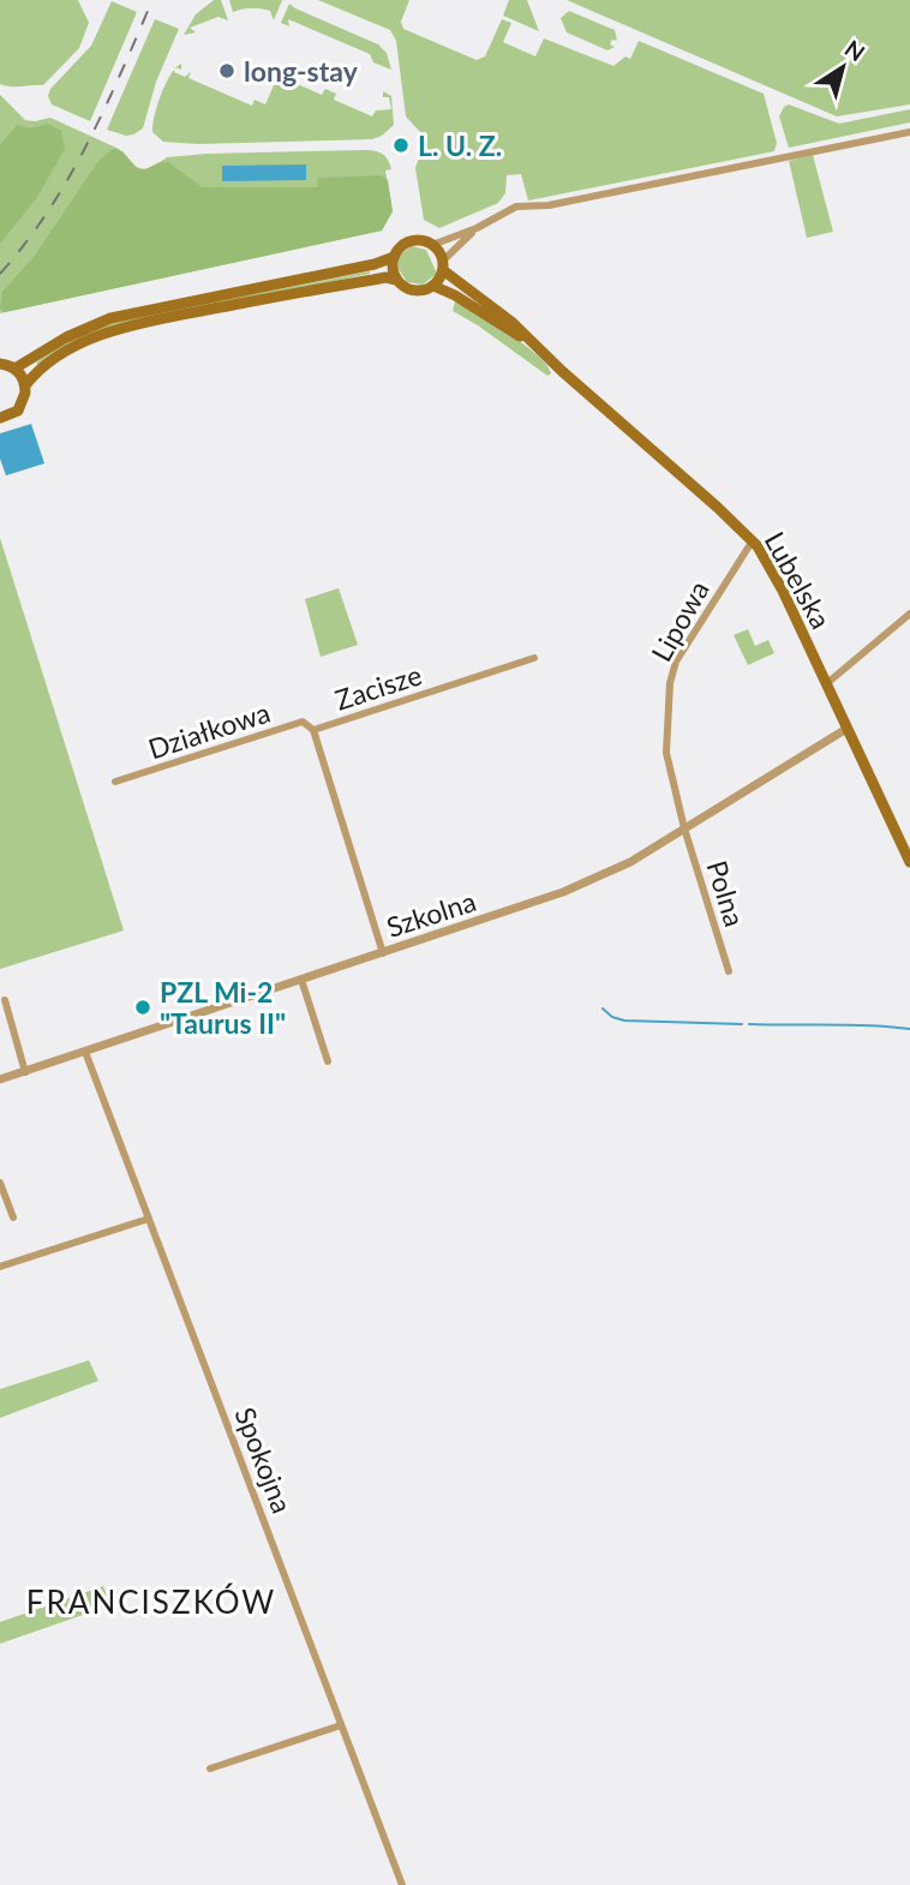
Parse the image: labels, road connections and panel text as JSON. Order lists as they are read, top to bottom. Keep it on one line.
{"streets":{"main road":["Lubelska"],"street":["Lipowa","Zacisze","Działkowa","Polna","Szkolna","Spokojna"]},"crossings":[["Lubelska","Lipowa"],["Lubelska","Szkolna"],["Lipowa","Polna"],["Lipowa","Szkolna"],["Zacisze","Działkowa"],["Zacisze","Szkolna"],["Polna","Szkolna"],["Szkolna","Spokojna"]],"districts":["FRANCISZKÓW"],"places":["long-stay","L. U. Z.","PZL Mi-2 \"Taurus II\""],"north":"top right"}
